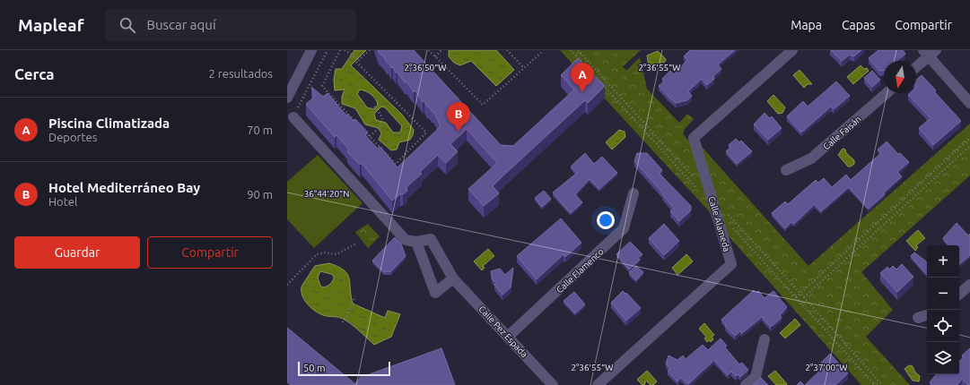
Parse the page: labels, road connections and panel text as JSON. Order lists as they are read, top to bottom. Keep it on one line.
{"streets":{"street":["Calle Faisán","Calle Alameda","Calle Flamenco","Calle Pez Espada"]},"crossings":[["Calle Flamenco","Calle Pez Espada"]],"scale_bar":"50 m","north":"bottom","page":{"header":"Mapleaf","search":"Buscar aquí","nav":["Mapa","Capas","Compartir"],"heading":["Cerca","2 resultados"],"pins":["A","B"],"list":[{"mark":"A","name":"Piscina Climatizada","note":"Deportes","value":"70 m"},{"mark":"B","name":"Hotel Mediterráneo Bay","note":"Hotel","value":"90 m"}],"buttons":["Guardar","Compartir"],"map_buttons":["+","−"],"scale":"50 m"},"coordinates":["2°36'50\"W","2°36'55\"W","36°44'20\"N","2°37'00\"W"]}
